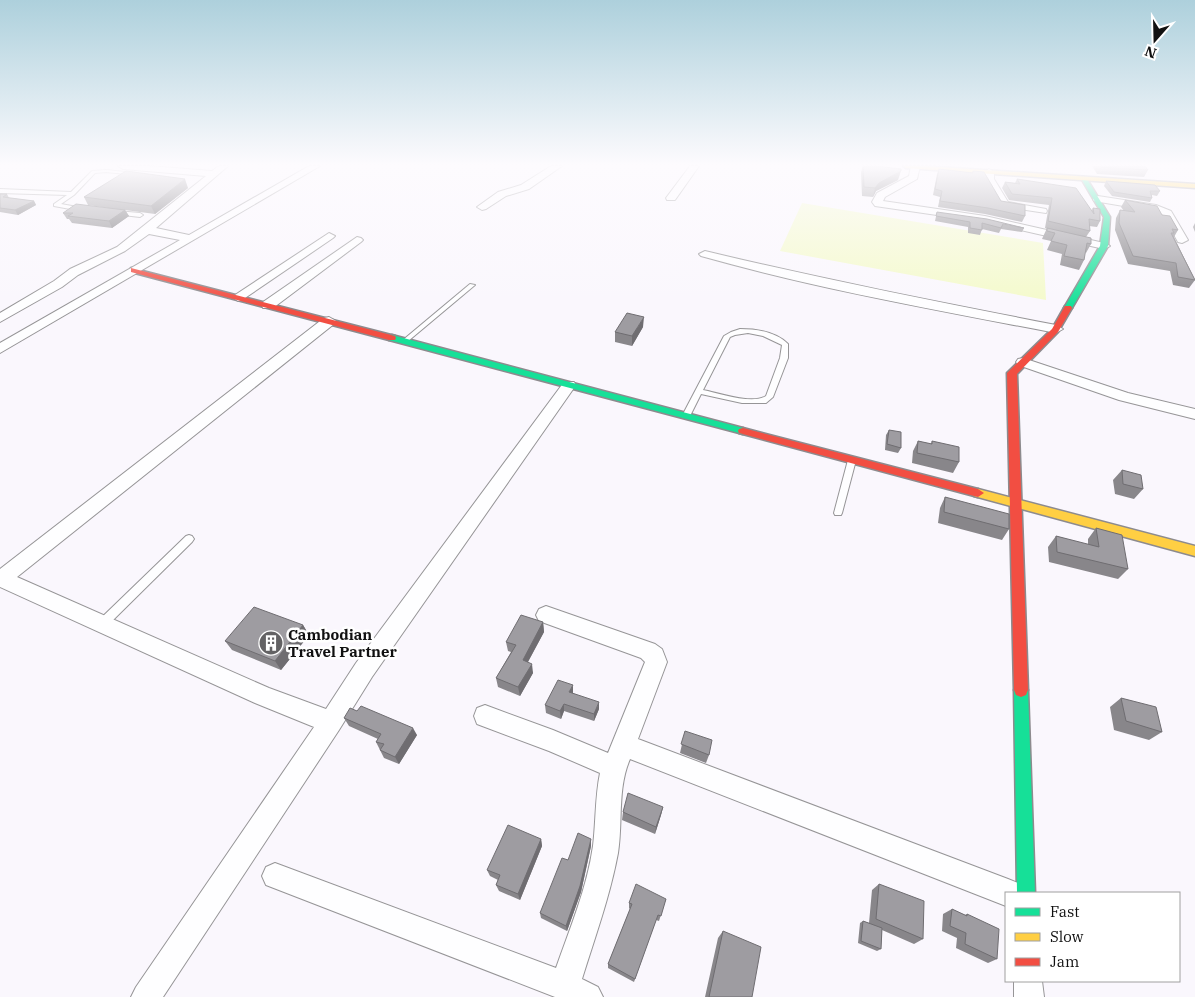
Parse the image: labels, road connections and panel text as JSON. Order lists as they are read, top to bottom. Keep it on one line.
{"places":{"building":["Cambodian Travel Partner"]},"legend":["Fast","Slow","Jam"],"north":"bottom"}
